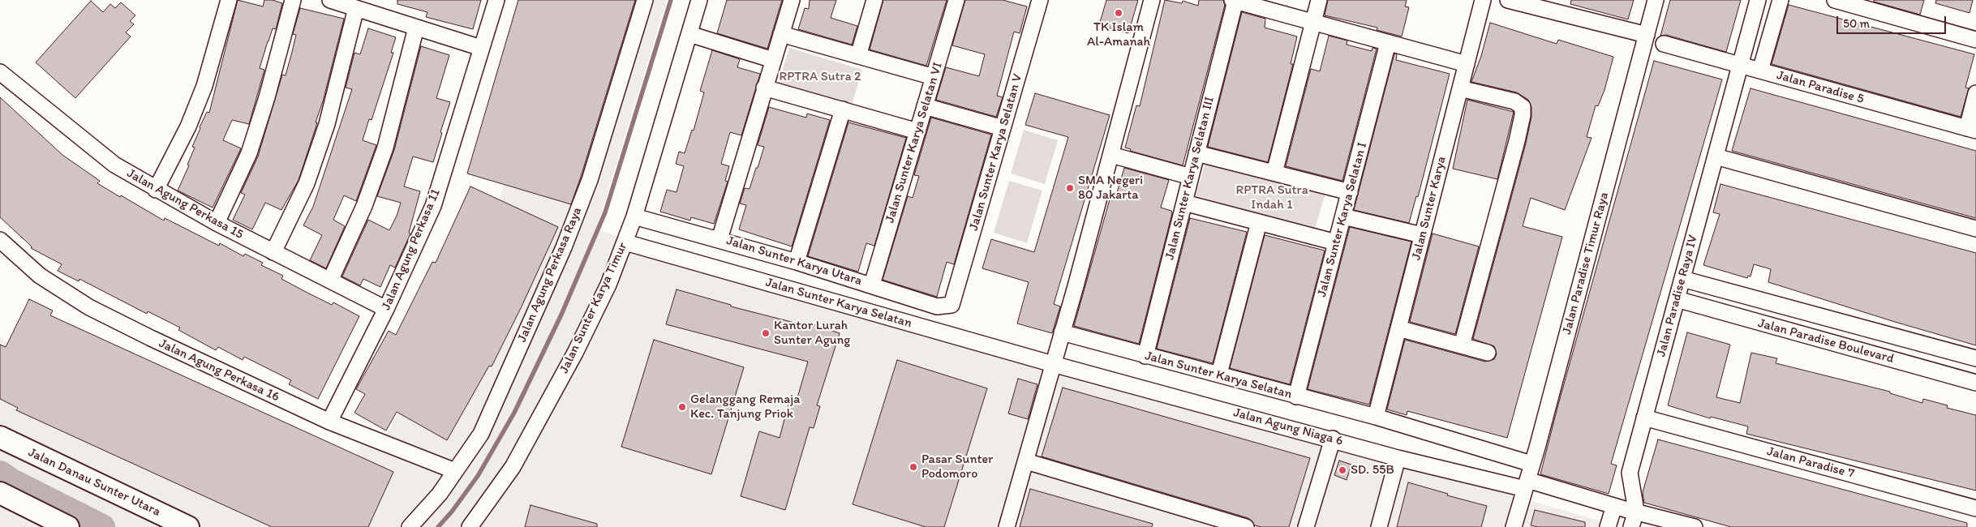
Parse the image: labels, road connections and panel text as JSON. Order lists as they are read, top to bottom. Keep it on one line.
{"streets":{"main road":["Jalan Danau Sunter Utara"],"street":["Jalan Paradise 5","Jalan Sunter Karya Selatan VI","Jalan Sunter Karya Selatan V","Jalan Sunter Karya Selatan III","Jalan Agung Perkasa 15","Jalan Sunter Karya","Jalan Sunter Karya Selatan I","Jalan Agung Perkasa 11","Jalan Sunter Karya Utara","Jalan Paradise Timur Raya","Jalan Agung Perkasa Raya","Jalan Paradise Raya IV","Jalan Sunter Karya Selatan","Jalan Sunter Karya Timur","Jalan Paradise Boulevard","Jalan Agung Perkasa 16","Jalan Agung Niaga 6","Jalan Paradise 7"]},"crossings":[["Jalan Paradise 5","Jalan Paradise Raya IV"],["Jalan Sunter Karya Selatan VI","Jalan Sunter Karya Utara"],["Jalan Sunter Karya Selatan V","Jalan Sunter Karya Utara"],["Jalan Sunter Karya Selatan III","Jalan Sunter Karya Selatan"],["Jalan Agung Perkasa 15","Jalan Agung Perkasa 11"],["Jalan Sunter Karya","Jalan Sunter Karya Selatan"],["Jalan Sunter Karya Selatan I","Jalan Sunter Karya Selatan"],["Jalan Agung Perkasa 11","Jalan Agung Perkasa 16"],["Jalan Sunter Karya Utara","Jalan Sunter Karya Timur"],["Jalan Paradise Timur Raya","Jalan Sunter Karya Selatan"],["Jalan Paradise Timur Raya","Jalan Agung Niaga 6"],["Jalan Agung Perkasa Raya","Jalan Agung Perkasa 16"],["Jalan Paradise Raya IV","Jalan Paradise Boulevard"],["Jalan Paradise Raya IV","Jalan Agung Niaga 6"],["Jalan Paradise Raya IV","Jalan Paradise 7"],["Jalan Sunter Karya Selatan","Jalan Sunter Karya Timur"],["Jalan Sunter Karya Selatan","Jalan Agung Niaga 6"]],"parks":["RPTRA Sutra 2","RPTRA Sutra Indah 1"],"places":["TK Islam Al-Amanah","SMA Negeri 80 Jakarta","Kantor Lurah Sunter Agung","Gelanggang Remaja Kec. Tanjung Priok","Pasar Sunter Podomoro","SD. 55B"],"scale_bar":"50 m"}
